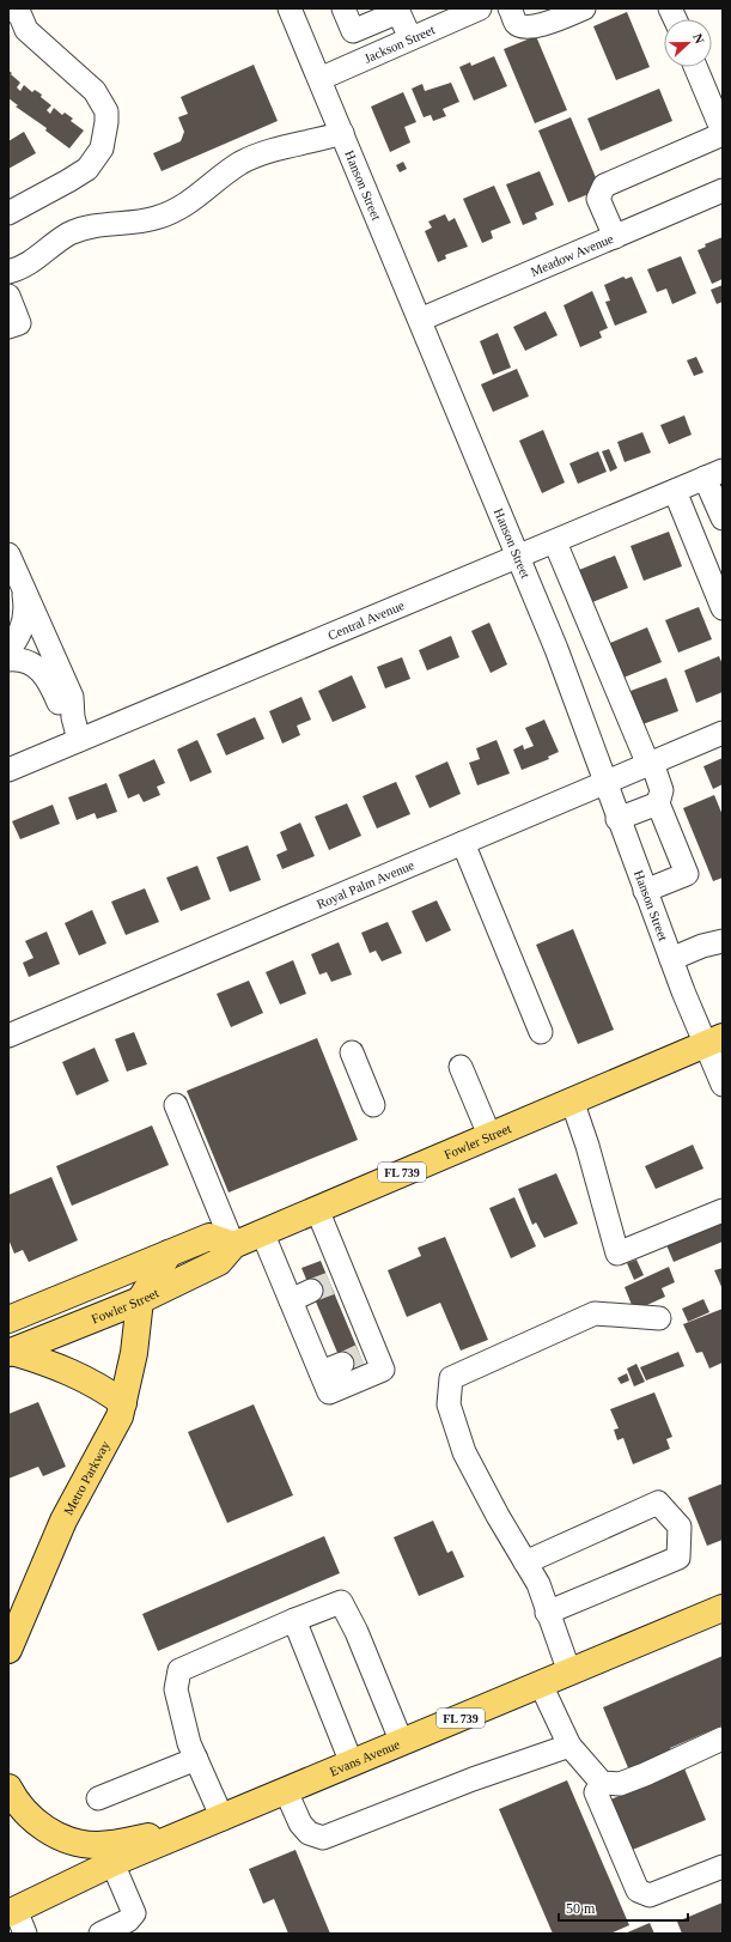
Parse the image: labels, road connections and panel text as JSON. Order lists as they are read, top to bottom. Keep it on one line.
{"streets":{"main road":["Fowler Street","FL 739","Metro Parkway","Evans Avenue"],"street":["Jackson Street","Hanson Street","Meadow Avenue","Central Avenue","Royal Palm Avenue"]},"crossings":[["Jackson Street","Hanson Street"],["Hanson Street","Meadow Avenue"],["Hanson Street","Central Avenue"],["Hanson Street","Royal Palm Avenue"],["Hanson Street","Fowler Street"],["Fowler Street","Metro Parkway"]],"scale_bar":"50 m","north":"right"}
